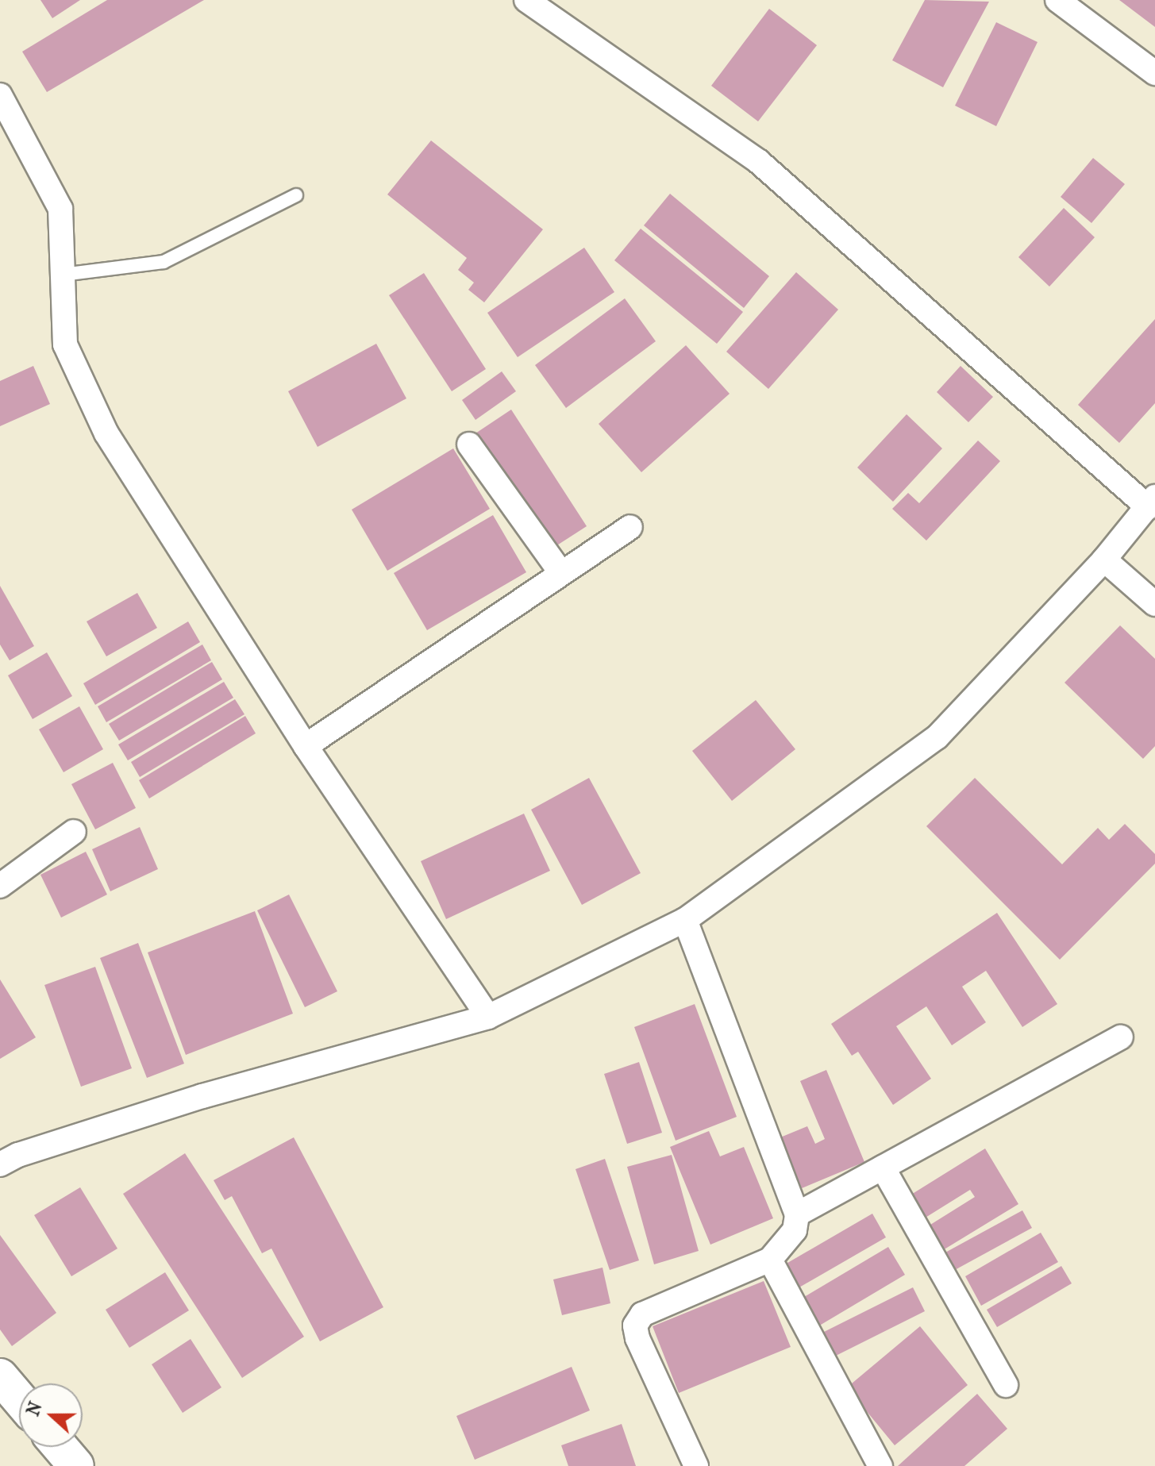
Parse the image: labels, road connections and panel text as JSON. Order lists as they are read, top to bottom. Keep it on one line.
{"north":"left"}
